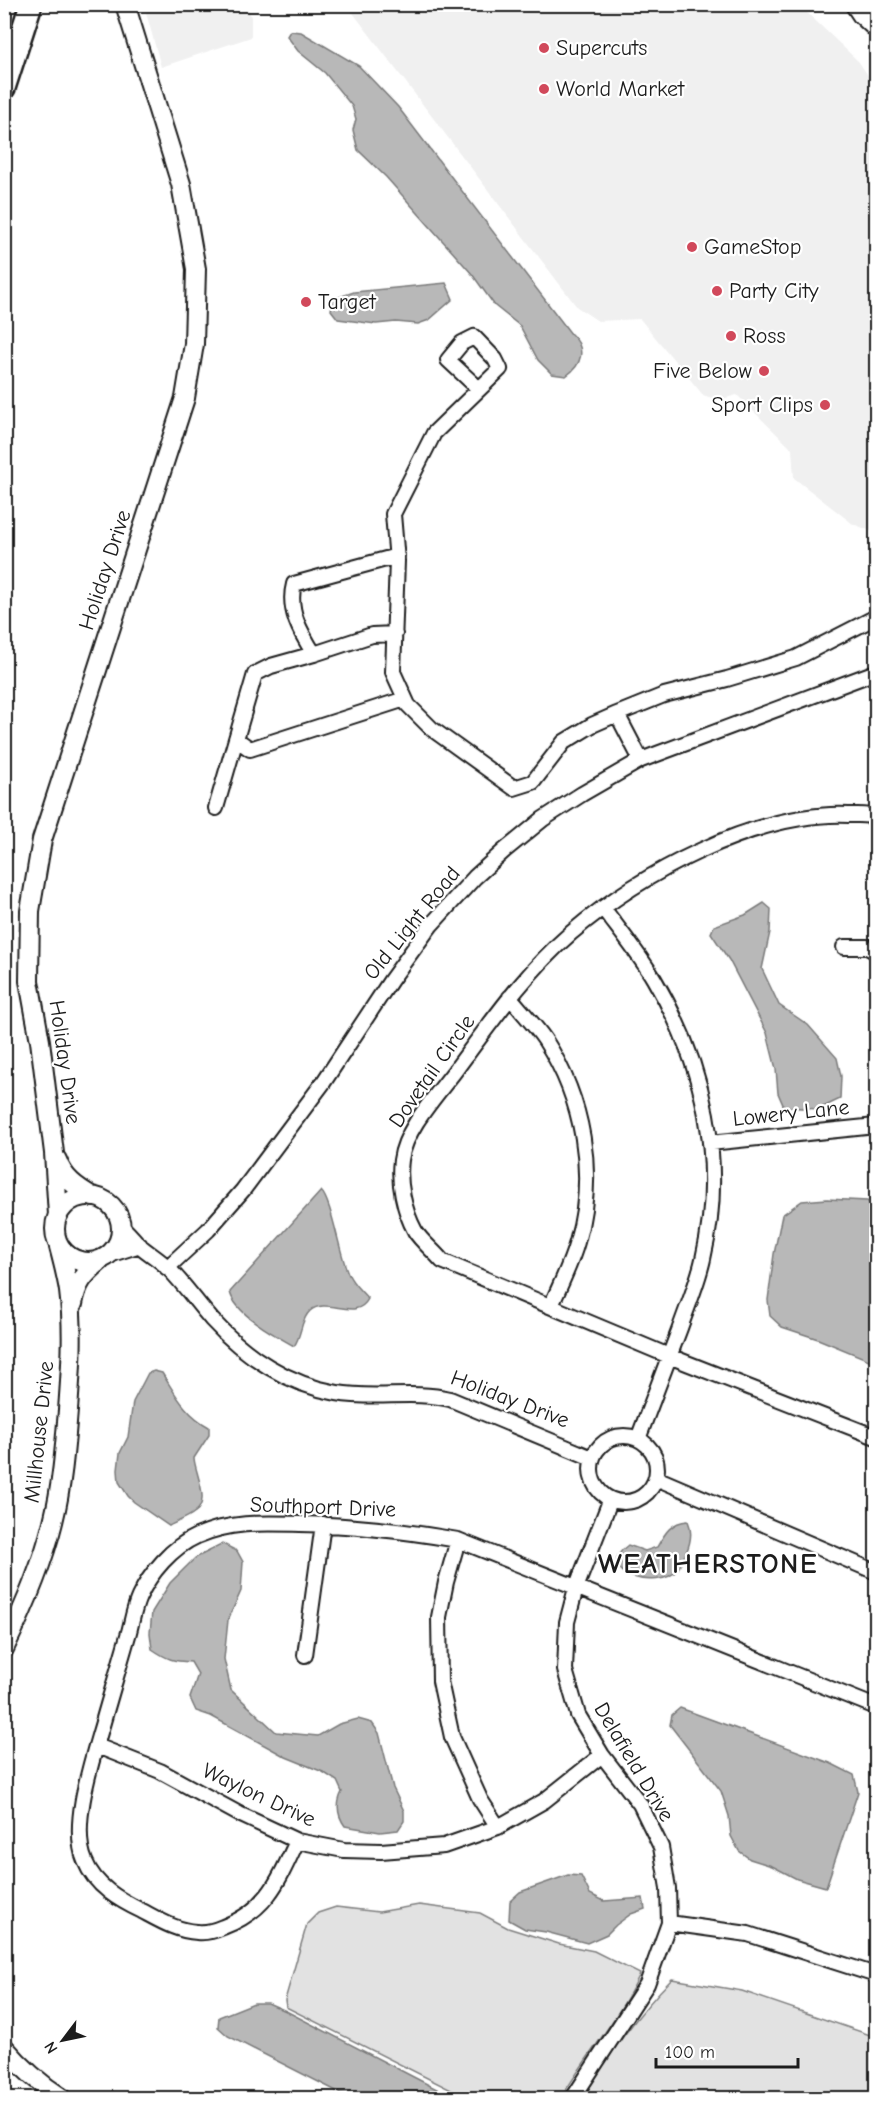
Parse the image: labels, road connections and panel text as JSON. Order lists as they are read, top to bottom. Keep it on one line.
{"streets":{"main road":["Holiday Drive","Millhouse Drive"],"street":["Old Light Road","Dovetail Circle","Lowery Lane","Southport Drive","Delafield Drive","Waylon Drive"]},"crossings":[["Holiday Drive","Old Light Road"],["Holiday Drive","Millhouse Drive"],["Holiday Drive","Delafield Drive"],["Southport Drive","Delafield Drive"],["Southport Drive","Waylon Drive"],["Delafield Drive","Waylon Drive"]],"districts":["WEATHERSTONE"],"places":["Supercuts","World Market","GameStop","Party City","Target","Ross","Five Below","Sport Clips"],"scale_bar":"100 m","north":"bottom left"}
